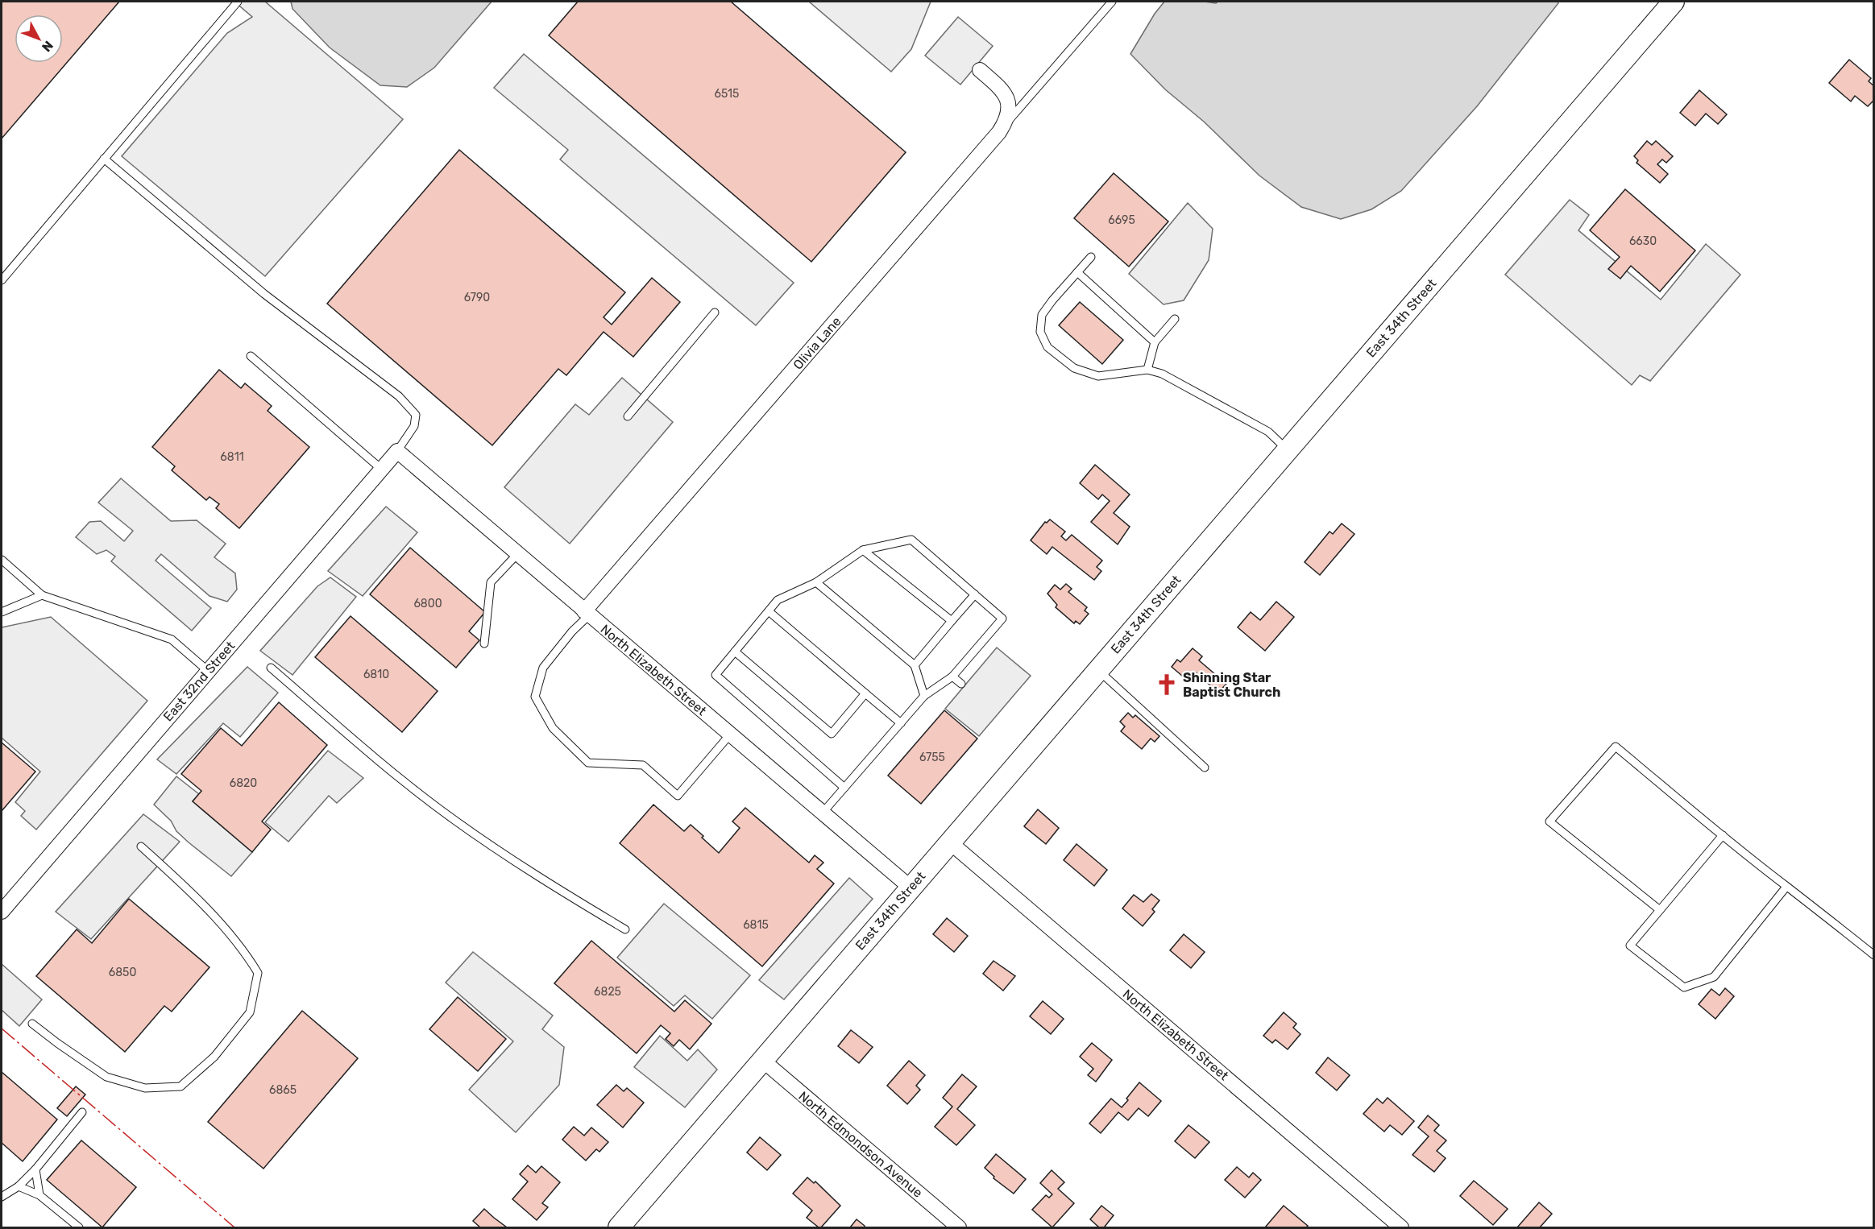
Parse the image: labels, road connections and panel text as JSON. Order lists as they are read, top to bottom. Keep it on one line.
{"streets":{"main road":["East 34th Street"],"street":["Olivia Lane","North Elizabeth Street","East 32nd Street","North Edmondson Avenue"]},"crossings":[["East 34th Street","North Elizabeth Street"],["East 34th Street","North Edmondson Avenue"],["Olivia Lane","North Elizabeth Street"],["North Elizabeth Street","East 32nd Street"]],"places":{"church":["Shinning Star Baptist Church"]},"house_numbers":["6515","6695","6630","6790","6811","6800","6810","6755","6820","6815","6850","6825","6865"],"north":"bottom right"}
